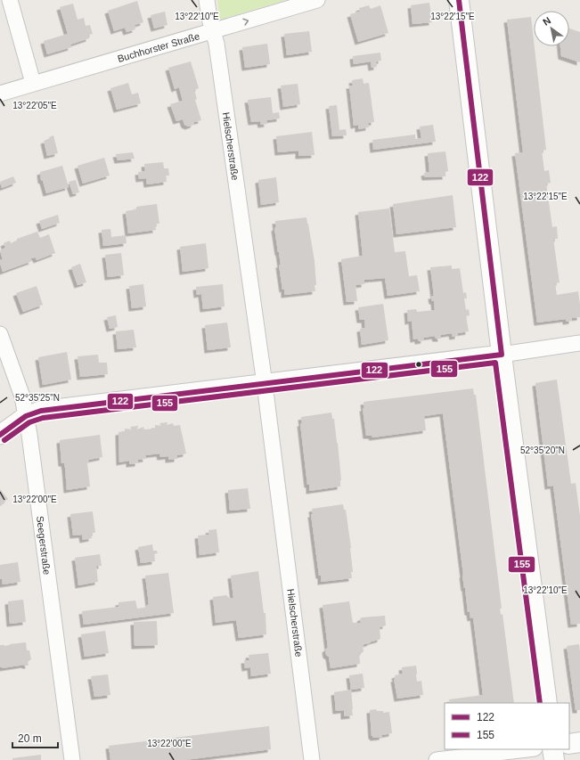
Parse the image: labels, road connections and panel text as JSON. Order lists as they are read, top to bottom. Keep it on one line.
{"streets":{"street":["Buchhorster Straße","Hielscherstraße","Seegerstraße"]},"crossings":[["Buchhorster Straße","Hielscherstraße"]],"lines":["transit line 122","transit line 155"],"legend":["122","155"],"scale_bar":"20 m","north":"top left","coordinates":["13°22'10\"E","13°22'15\"E","13°22'05\"E","52°35'25\"N","52°35'20\"N","13°22'00\"E"]}
